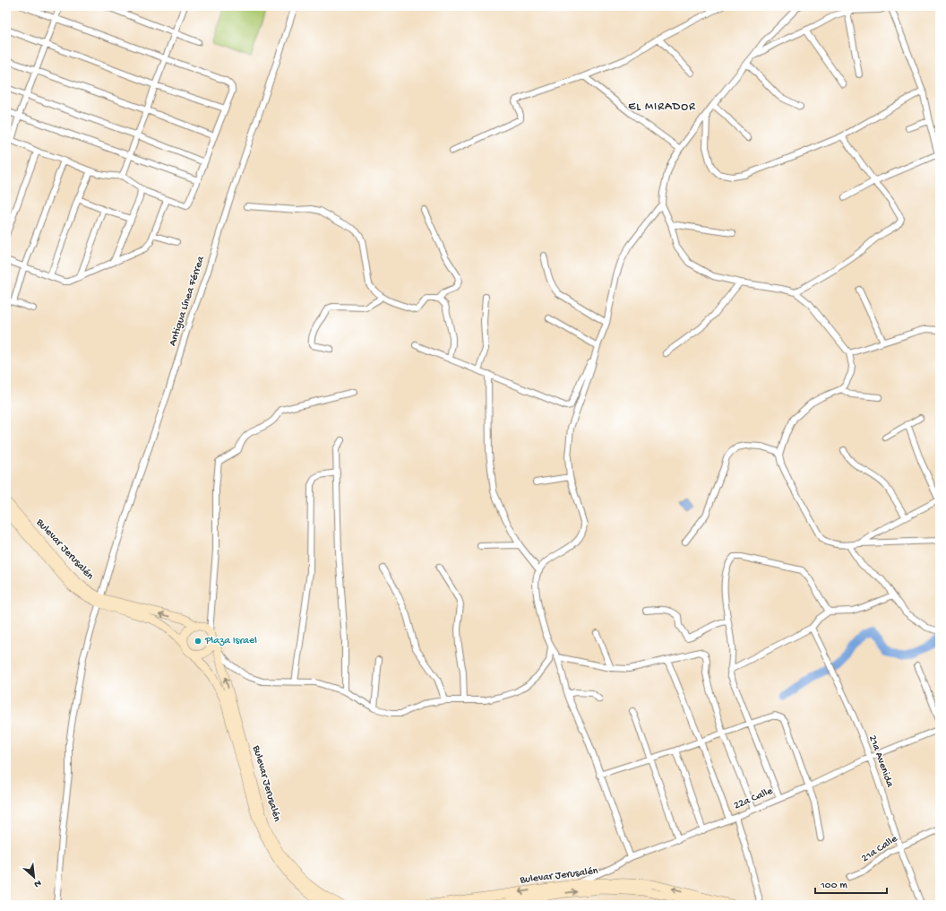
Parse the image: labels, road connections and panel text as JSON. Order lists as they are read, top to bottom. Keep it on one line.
{"streets":{"main road":["Bulevar Jerusalén"],"street":["Antigua Línea Férrea","21a Avenida","22a Calle","21a Calle"]},"crossings":[["Antigua Línea Férrea","Bulevar Jerusalén"],["Bulevar Jerusalén","22a Calle"],["21a Avenida","22a Calle"],["21a Avenida","21a Calle"]],"districts":["EL MIRADOR"],"places":["Plaza Israel"],"scale_bar":"100 m","north":"bottom right"}
